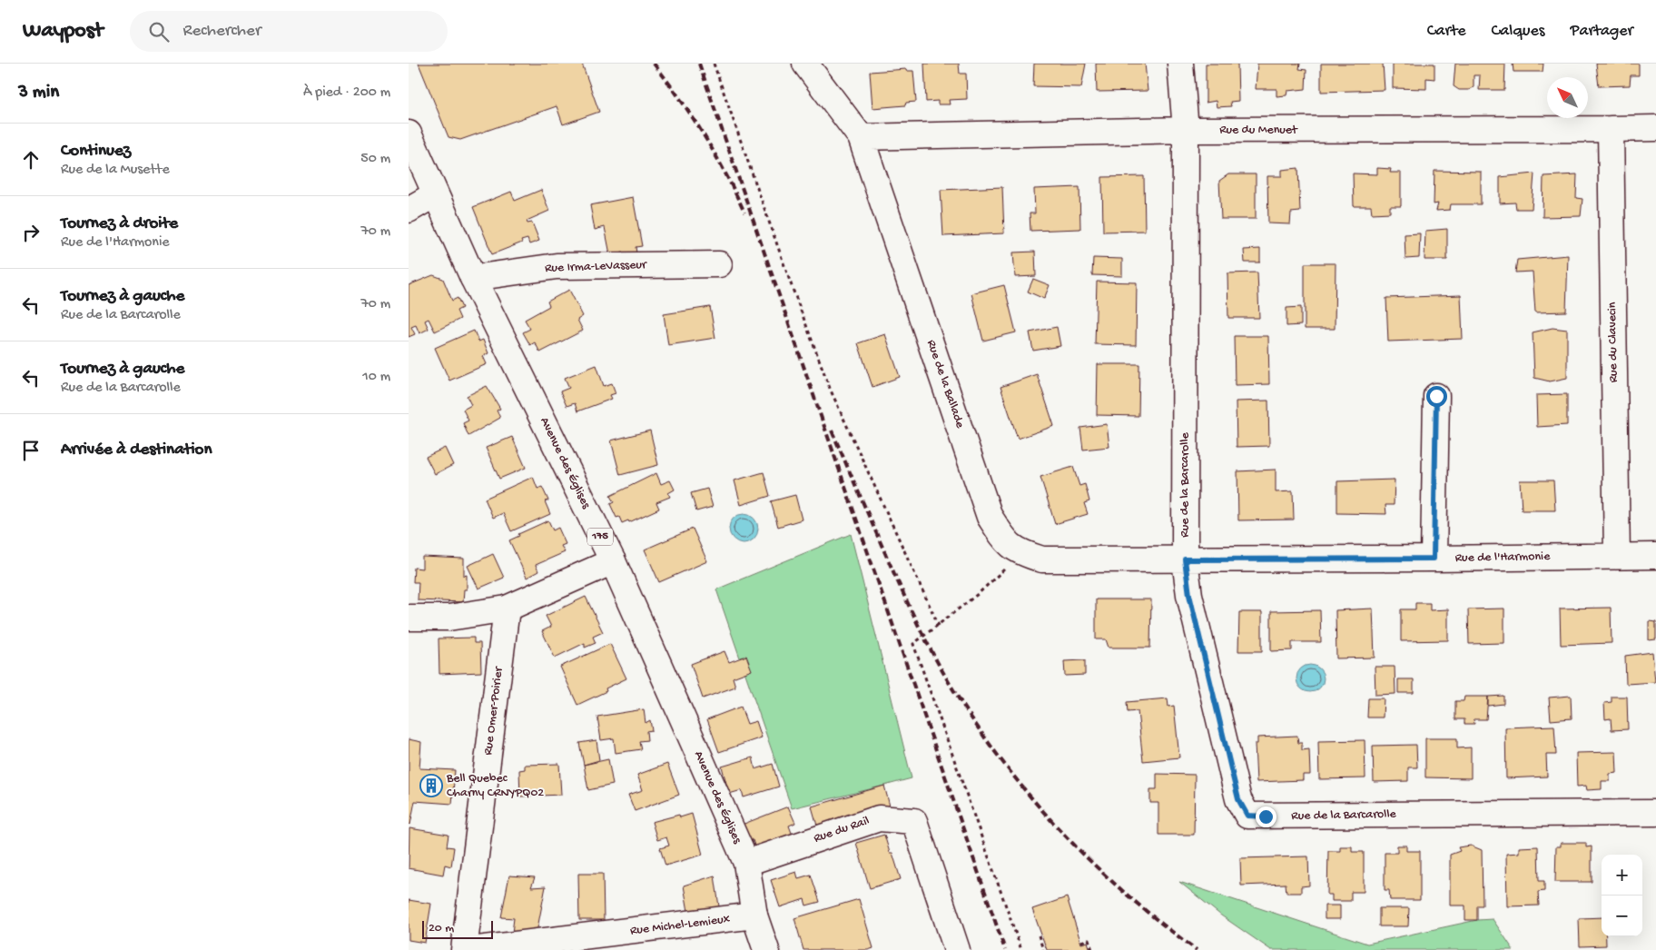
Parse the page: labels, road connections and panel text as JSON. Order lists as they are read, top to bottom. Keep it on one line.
{"streets":{"street":["Rue du Menuet","Rue Irma-LeVasseur","Rue du Clavecin","Rue de la Ballade","Avenue des Églises","Rue de la Barcarolle","175","Rue de l'Harmonie","Rue Omer-Poirier","Rue du Rail","Rue Michel-Lemieux"]},"crossings":[["Rue du Menuet","Rue du Clavecin"],["Rue du Menuet","Rue de la Ballade"],["Rue du Menuet","Rue de la Barcarolle"],["Rue Irma-LeVasseur","Avenue des Églises"],["Rue du Clavecin","Rue de l'Harmonie"],["Rue de la Ballade","Rue de la Barcarolle"],["Rue de la Ballade","Rue de l'Harmonie"],["Avenue des Églises","Rue du Rail"],["Avenue des Églises","Rue Michel-Lemieux"],["Rue de la Barcarolle","Rue de l'Harmonie"]],"places":{"building":["Bell Quebec Charny CRNYPQ02"]},"scale_bar":"20 m","north":"top left","page":{"header":"Waypost","search":"Rechercher","nav":["Carte","Calques","Partager"],"heading":["3 min","À pied · 200 m"],"list":[["Continuez","Rue de la Musette","50 m"],["Tournez à droite","Rue de l'Harmonie","70 m"],["Tournez à gauche","Rue de la Barcarolle","70 m"],["Tournez à gauche","Rue de la Barcarolle","10 m"],"Arrivée à destination"],"map_buttons":["+","−"],"scale":"20 m"}}
